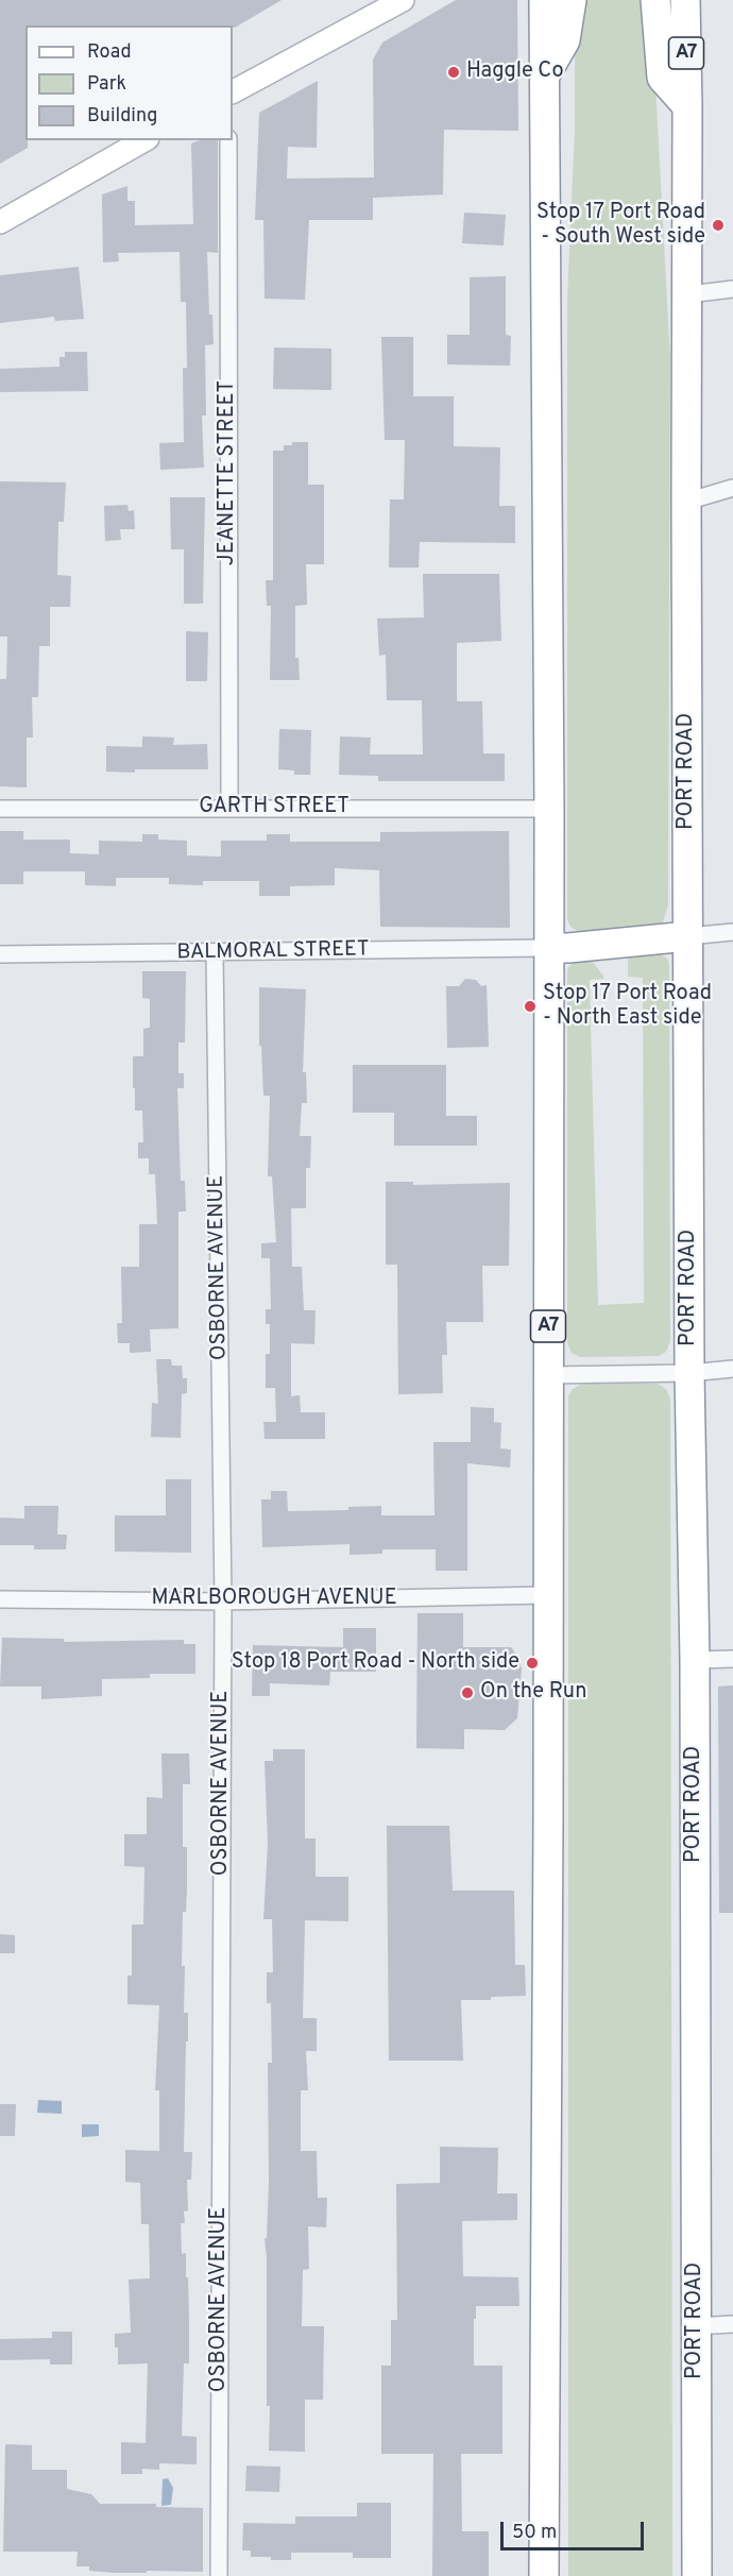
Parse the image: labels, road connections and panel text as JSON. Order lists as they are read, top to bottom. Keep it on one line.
{"streets":{"highway":["A7","PORT ROAD"],"street":["JEANETTE STREET","GARTH STREET","BALMORAL STREET","OSBORNE AVENUE","MARLBOROUGH AVENUE"]},"crossings":[["A7","GARTH STREET"],["A7","BALMORAL STREET"],["A7","MARLBOROUGH AVENUE"],["JEANETTE STREET","GARTH STREET"],["BALMORAL STREET","OSBORNE AVENUE"],["OSBORNE AVENUE","MARLBOROUGH AVENUE"]],"places":["Haggle Co","Stop 17 Port Road - South West side","Stop 17 Port Road - North East side","Stop 18 Port Road - North side","On the Run"],"legend":["Road","Park","Building"],"scale_bar":"50 m"}
